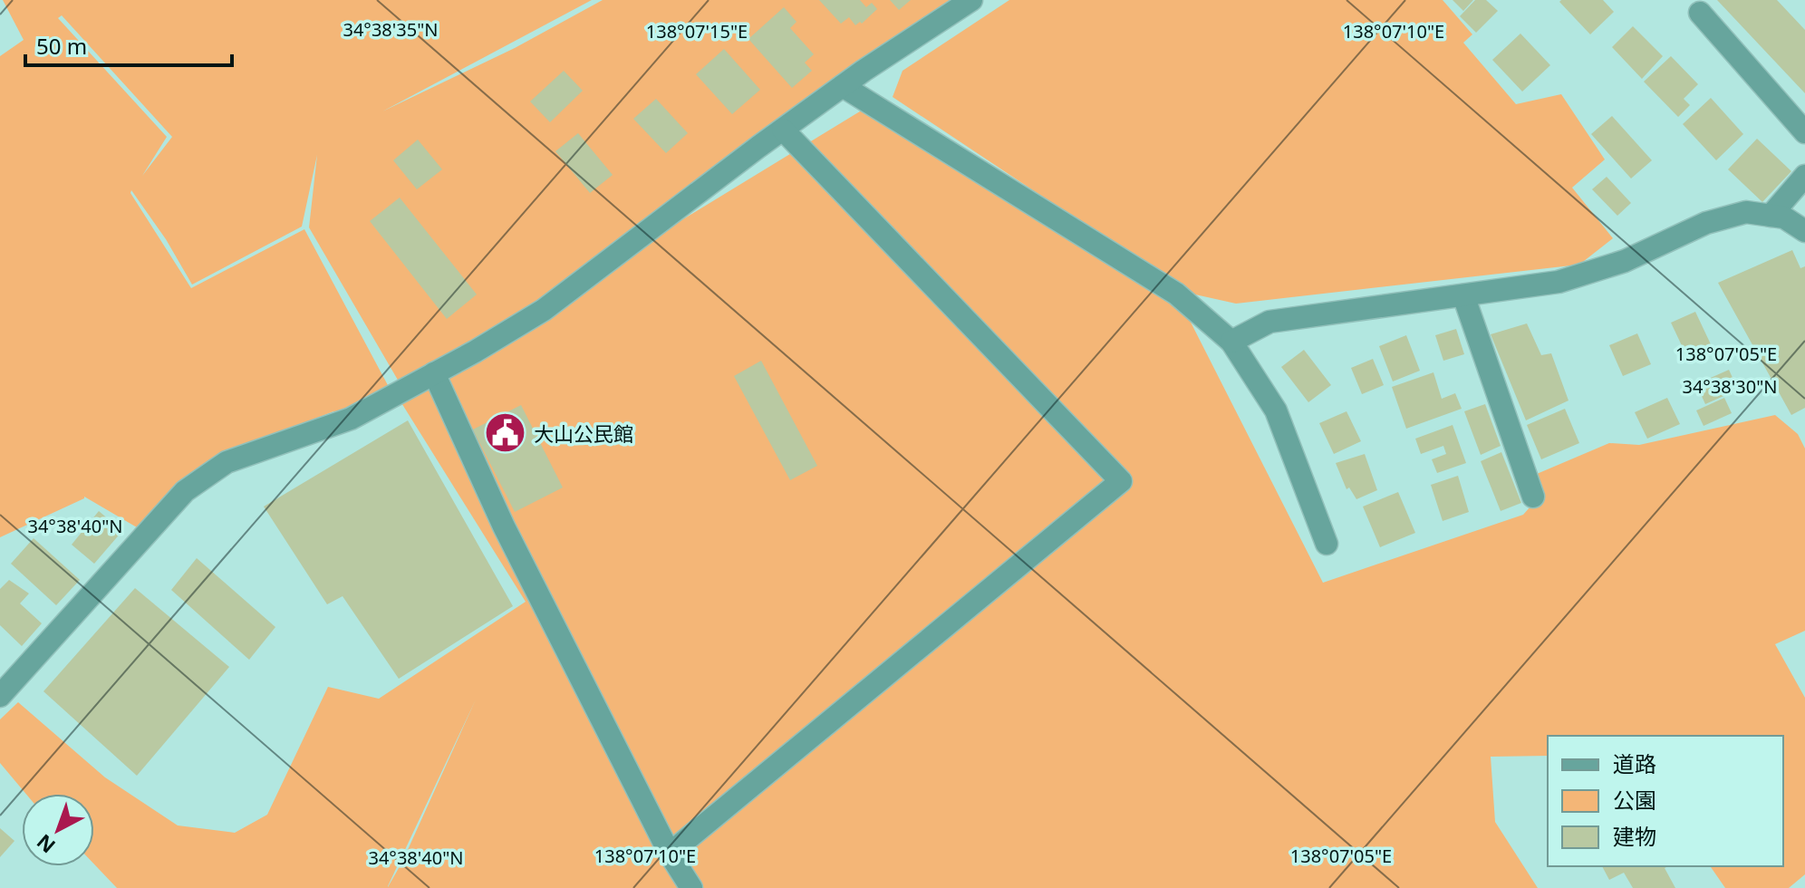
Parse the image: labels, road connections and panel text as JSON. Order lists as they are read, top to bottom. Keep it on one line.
{"places":{"public building":["大山公民館"]},"legend":["道路","公園","建物"],"scale_bar":"50 m","north":"bottom left","coordinates":["34°38'35\"N","138°07'15\"E","138°07'10\"E","138°07'05\"E","34°38'30\"N","34°38'40\"N"]}
